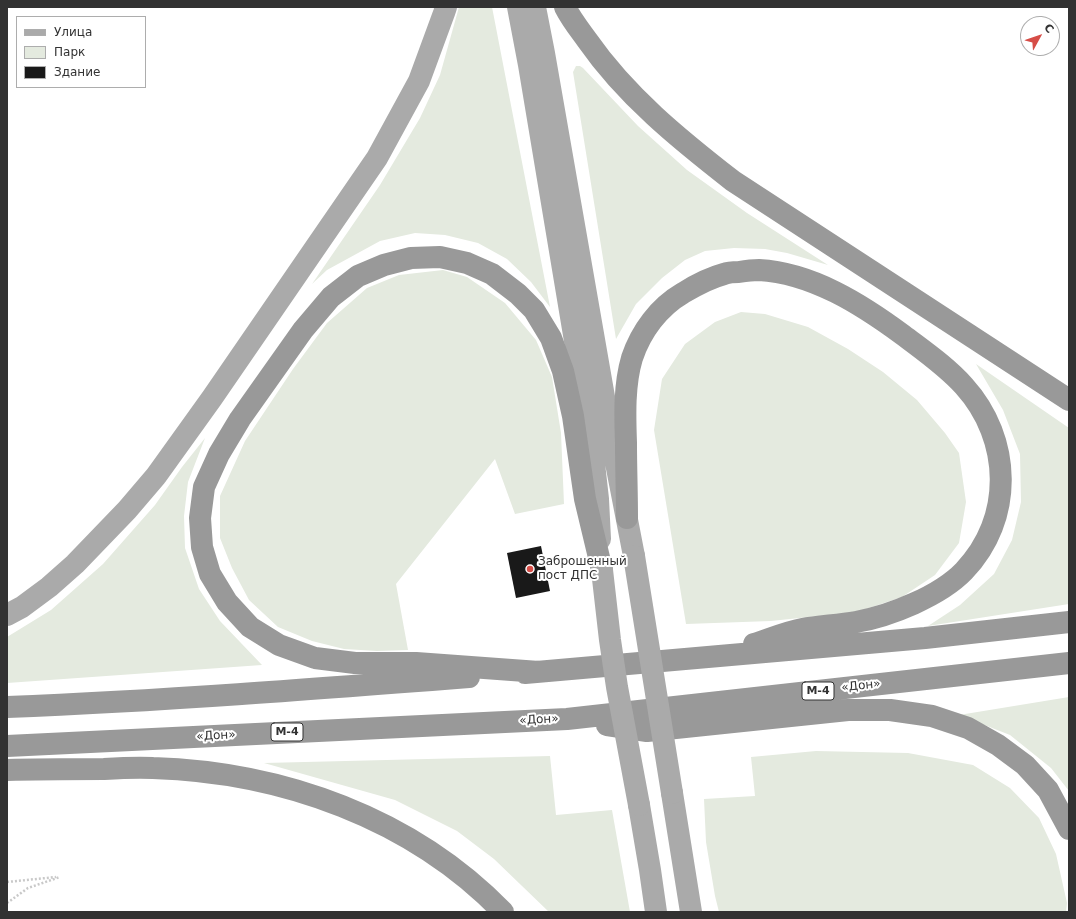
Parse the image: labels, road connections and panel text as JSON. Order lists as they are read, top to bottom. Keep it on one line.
{"streets":{"highway":["«Дон»","М-4"]},"places":["Заброшенный пост ДПС"],"legend":["Улица","Парк","Здание"],"north":"top right"}
